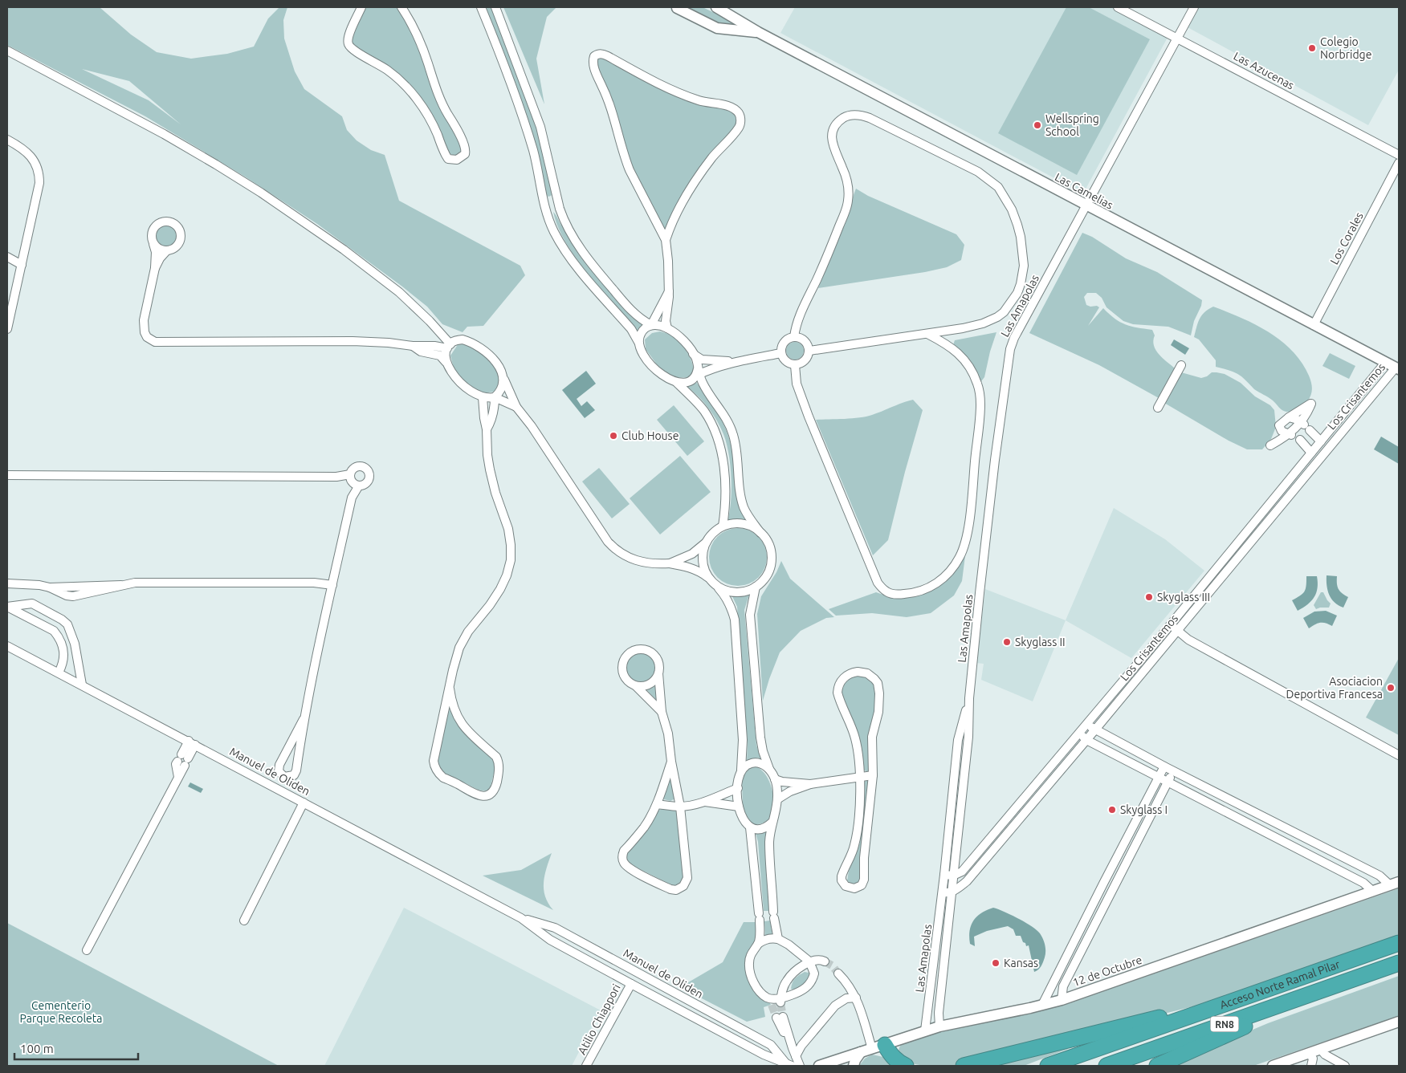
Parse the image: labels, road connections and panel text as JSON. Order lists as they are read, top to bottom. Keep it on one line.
{"streets":{"highway":["Acceso Norte Ramal Pilar","RN8"],"street":["Las Azucenas","Las Camelias","Los Corales","Las Amapolas","Los Crisantemos","Manuel de Oliden","12 de Octubre","Atilio Chiappori"]},"crossings":[["Las Azucenas","Las Amapolas"],["Las Camelias","Los Corales"],["Las Camelias","Las Amapolas"],["Las Camelias","Los Crisantemos"],["Las Amapolas","Los Crisantemos"],["Las Amapolas","12 de Octubre"],["Manuel de Oliden","Atilio Chiappori"]],"parks":["Cementerio Parque Recoleta"],"places":["Colegio Norbridge","Wellspring School","Club House","Skyglass III","Skyglass II","Asociacion Deportiva Francesa","Skyglass I","Kansas"],"scale_bar":"100 m"}
